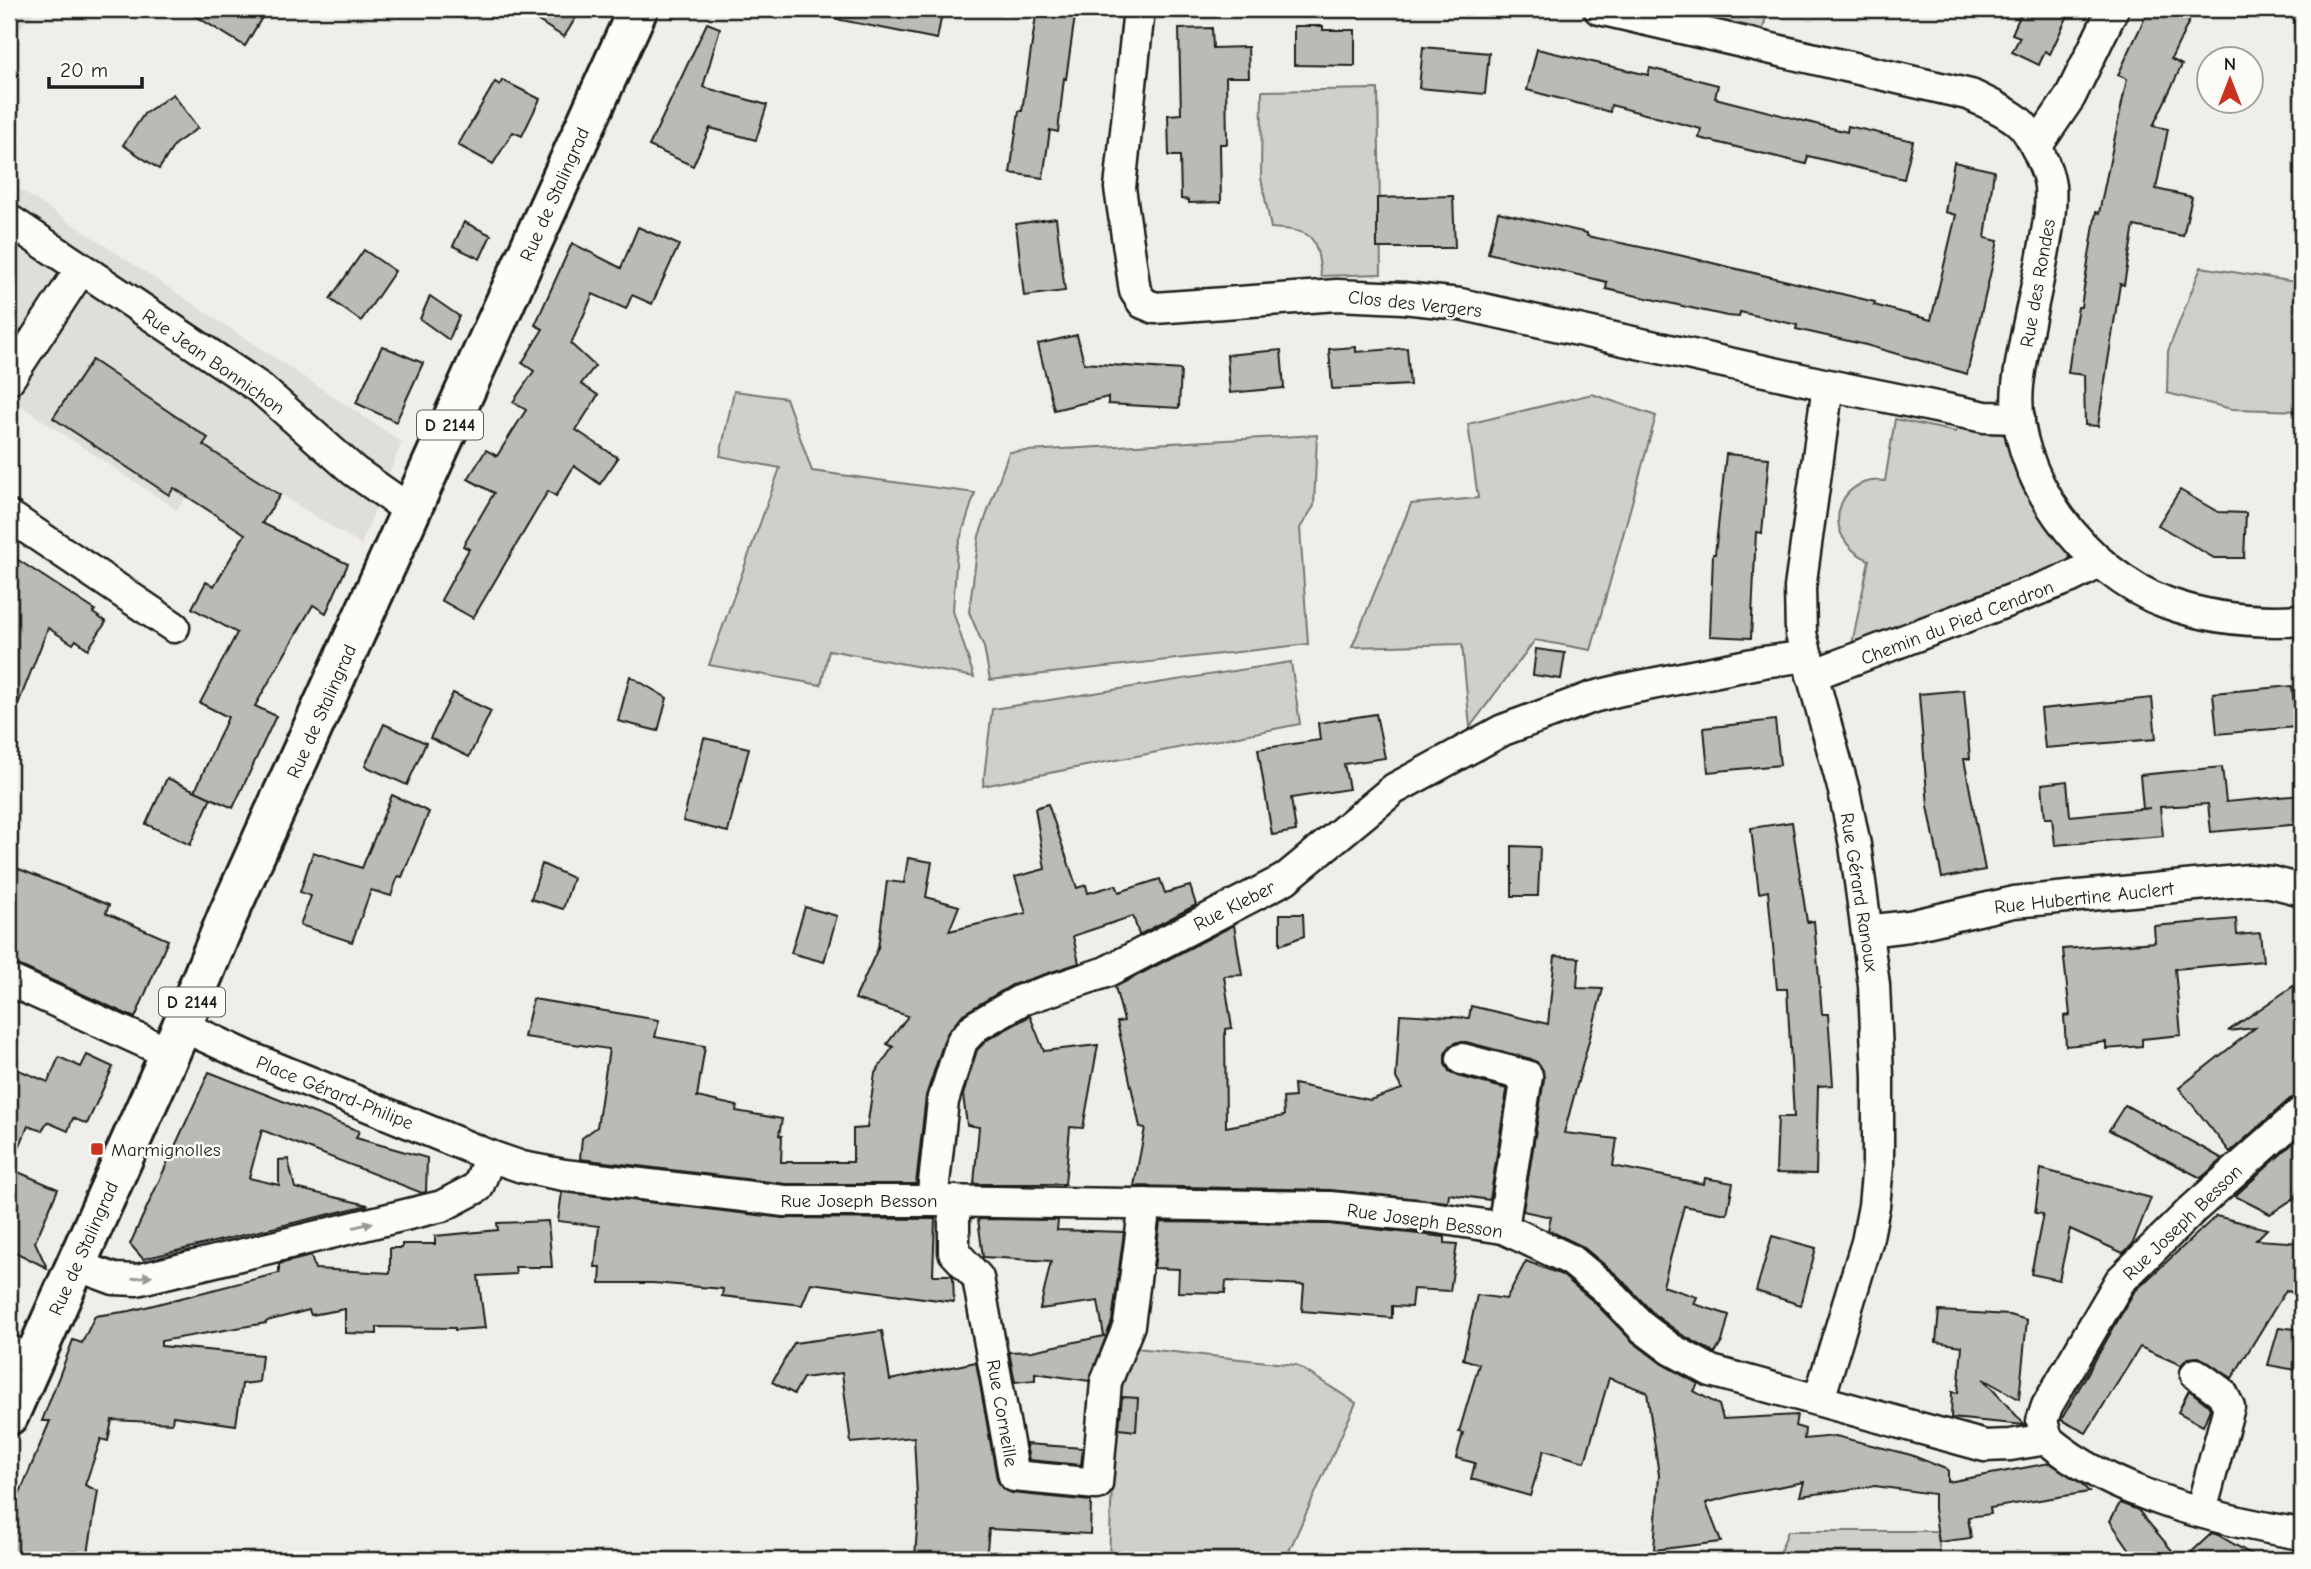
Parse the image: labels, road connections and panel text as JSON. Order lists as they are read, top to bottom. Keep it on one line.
{"streets":{"main road":["Rue de Stalingrad","D 2144"],"street":["Rue des Rondes","Clos des Vergers","Rue Jean Bonnichon","Chemin du Pied Cendron","Rue Gérard Ranoux","Rue Hubertine Auclert","Rue Kleber","Place Gérard-Philipe","Rue Joseph Besson","Rue Corneille"]},"crossings":[["Rue de Stalingrad","Rue Jean Bonnichon"],["Rue de Stalingrad","Place Gérard-Philipe"],["Rue des Rondes","Clos des Vergers"],["Rue des Rondes","Chemin du Pied Cendron"],["Clos des Vergers","Rue Gérard Ranoux"],["Chemin du Pied Cendron","Rue Gérard Ranoux"],["Chemin du Pied Cendron","Rue Kleber"],["Rue Gérard Ranoux","Rue Hubertine Auclert"],["Rue Gérard Ranoux","Rue Joseph Besson"],["Rue Kleber","Rue Joseph Besson"],["Rue Kleber","Rue Corneille"],["Place Gérard-Philipe","Rue Joseph Besson"],["Rue Joseph Besson","Rue Corneille"]],"places":{"transit":["Marmignolles"]},"scale_bar":"20 m","north":"top"}
